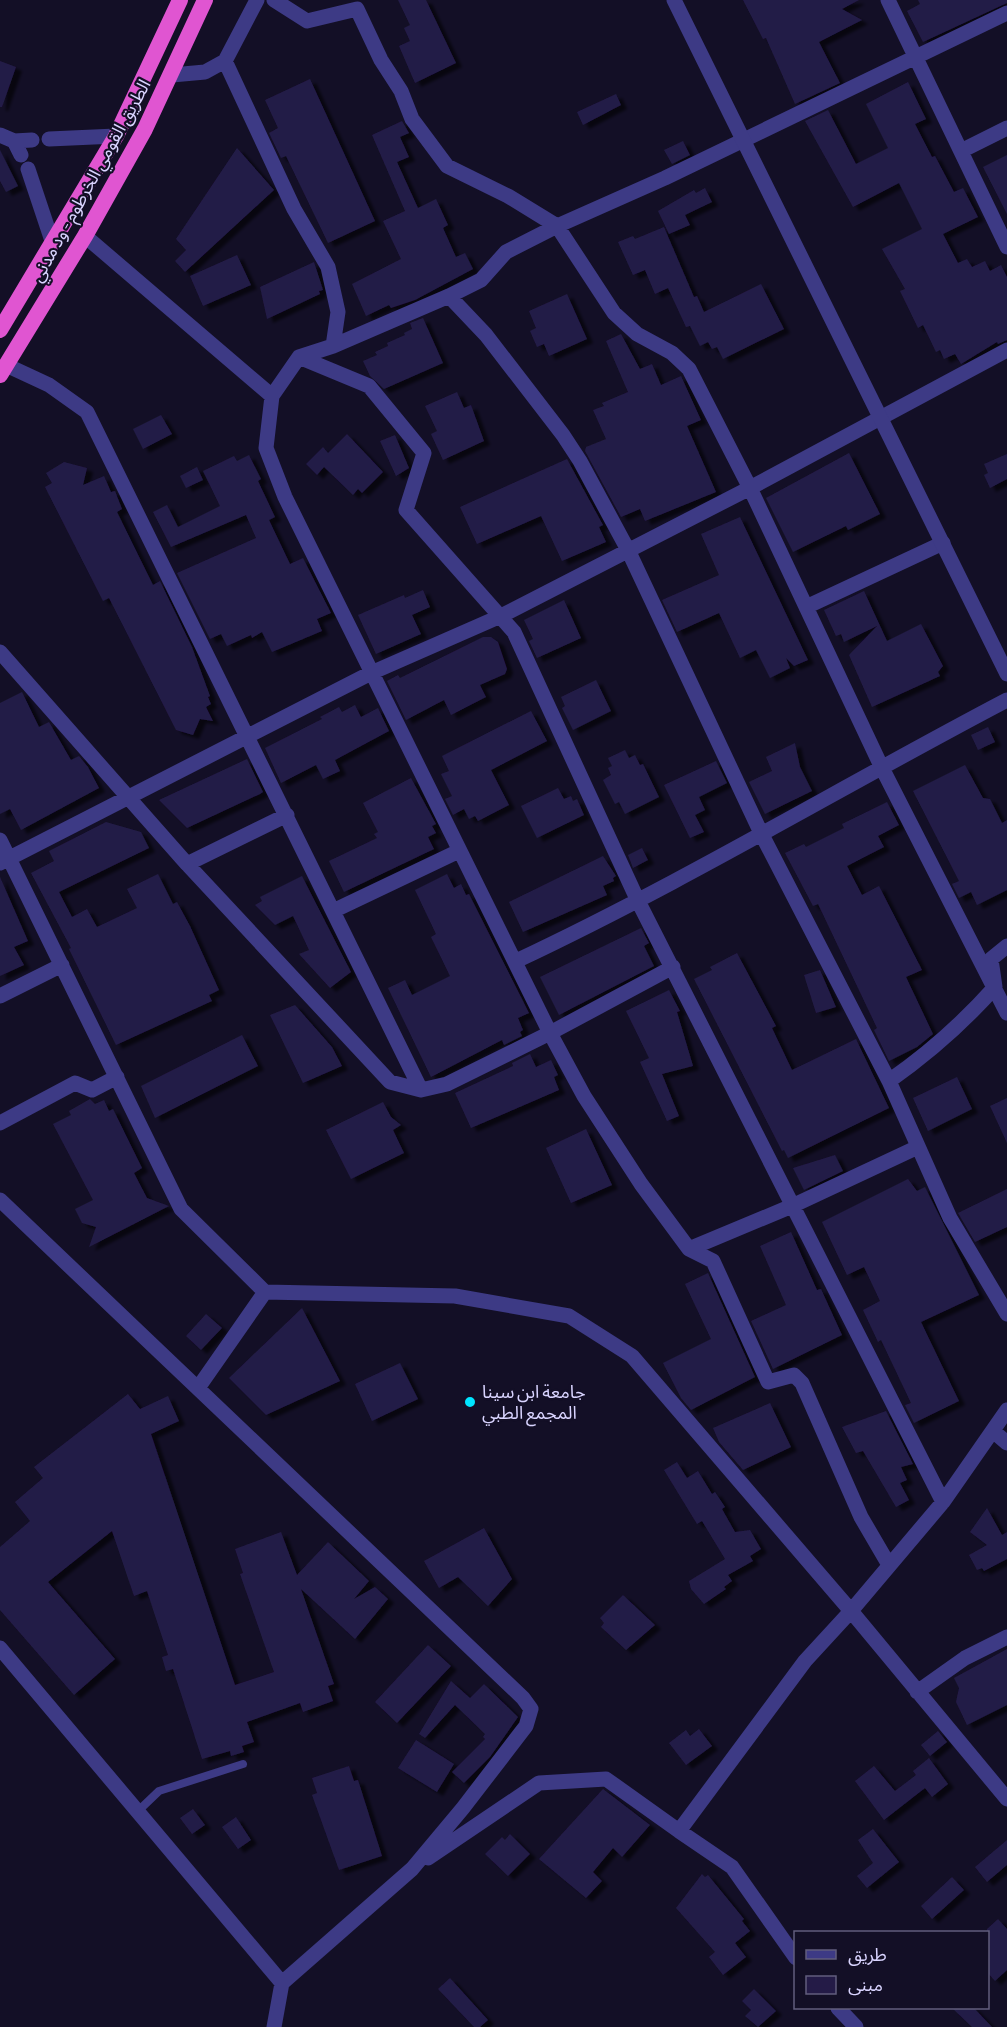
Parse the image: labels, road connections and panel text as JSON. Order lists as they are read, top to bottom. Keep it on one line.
{"streets":{"highway":["الطريق القومي الخرطوم - ود مدني"]},"places":["جامعة ابن سينا المجمع الطبي"],"legend":["طريق","مبنى"]}
